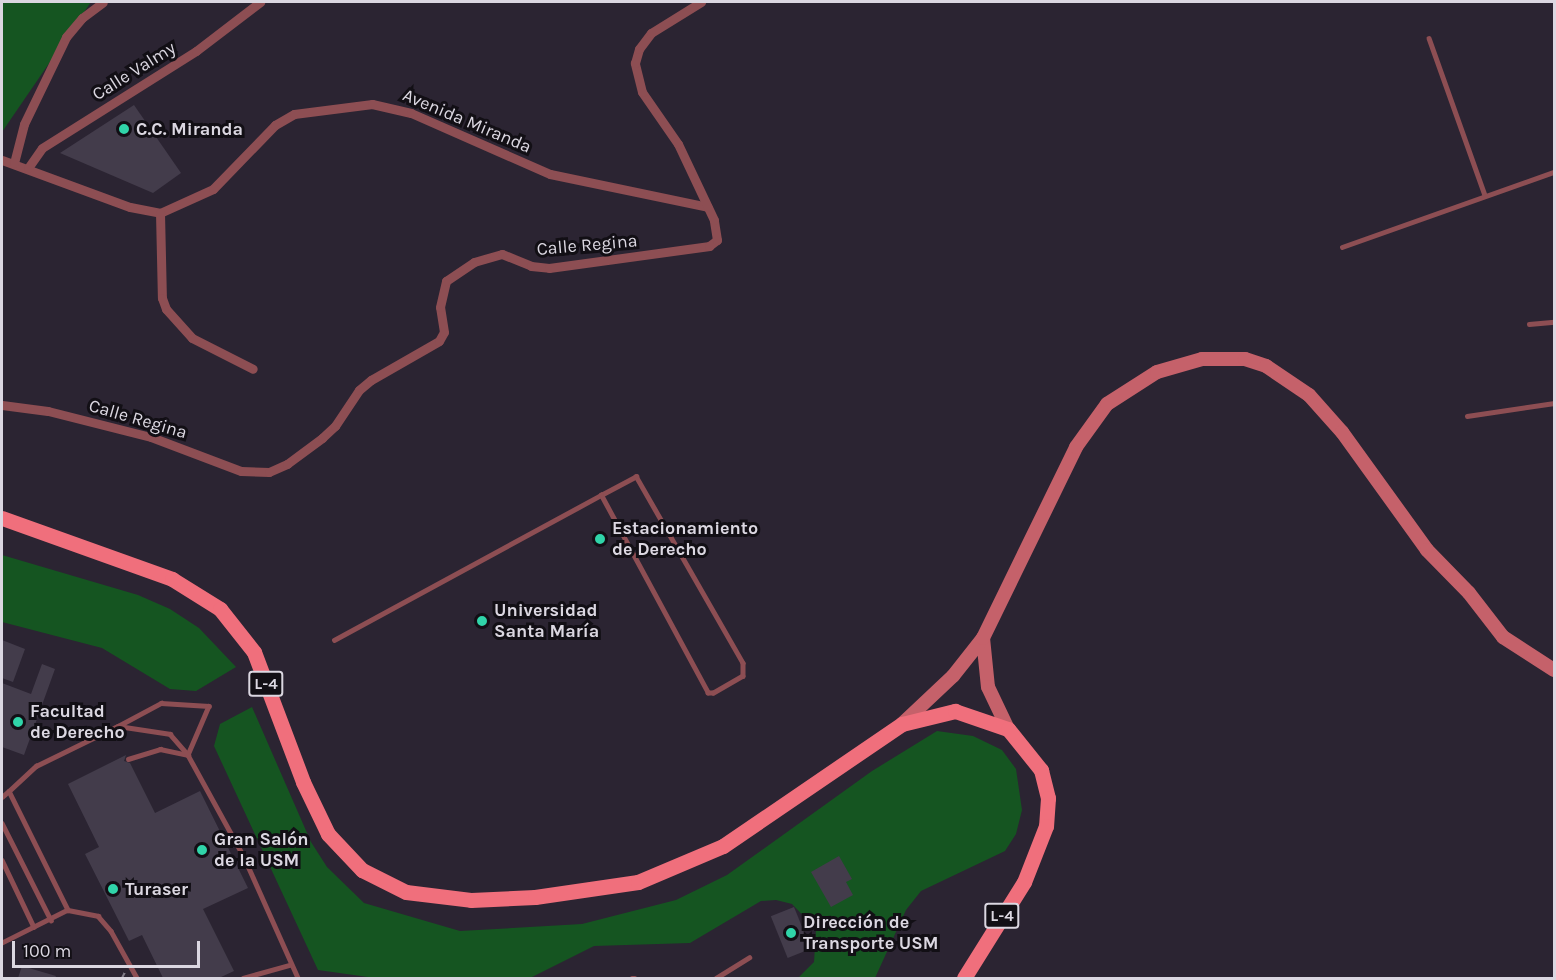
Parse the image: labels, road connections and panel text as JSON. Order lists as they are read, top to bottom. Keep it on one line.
{"streets":{"main road":["L-4"],"street":["Calle Valmy","Avenida Miranda","Calle Regina"]},"crossings":[["Avenida Miranda","Calle Regina"]],"places":["C.C. Miranda","Estacionamiento de Derecho","Universidad Santa María","Facultad de Derecho","Gran Salón de la USM","Turaser","Dirección de Transporte USM"],"scale_bar":"100 m"}
